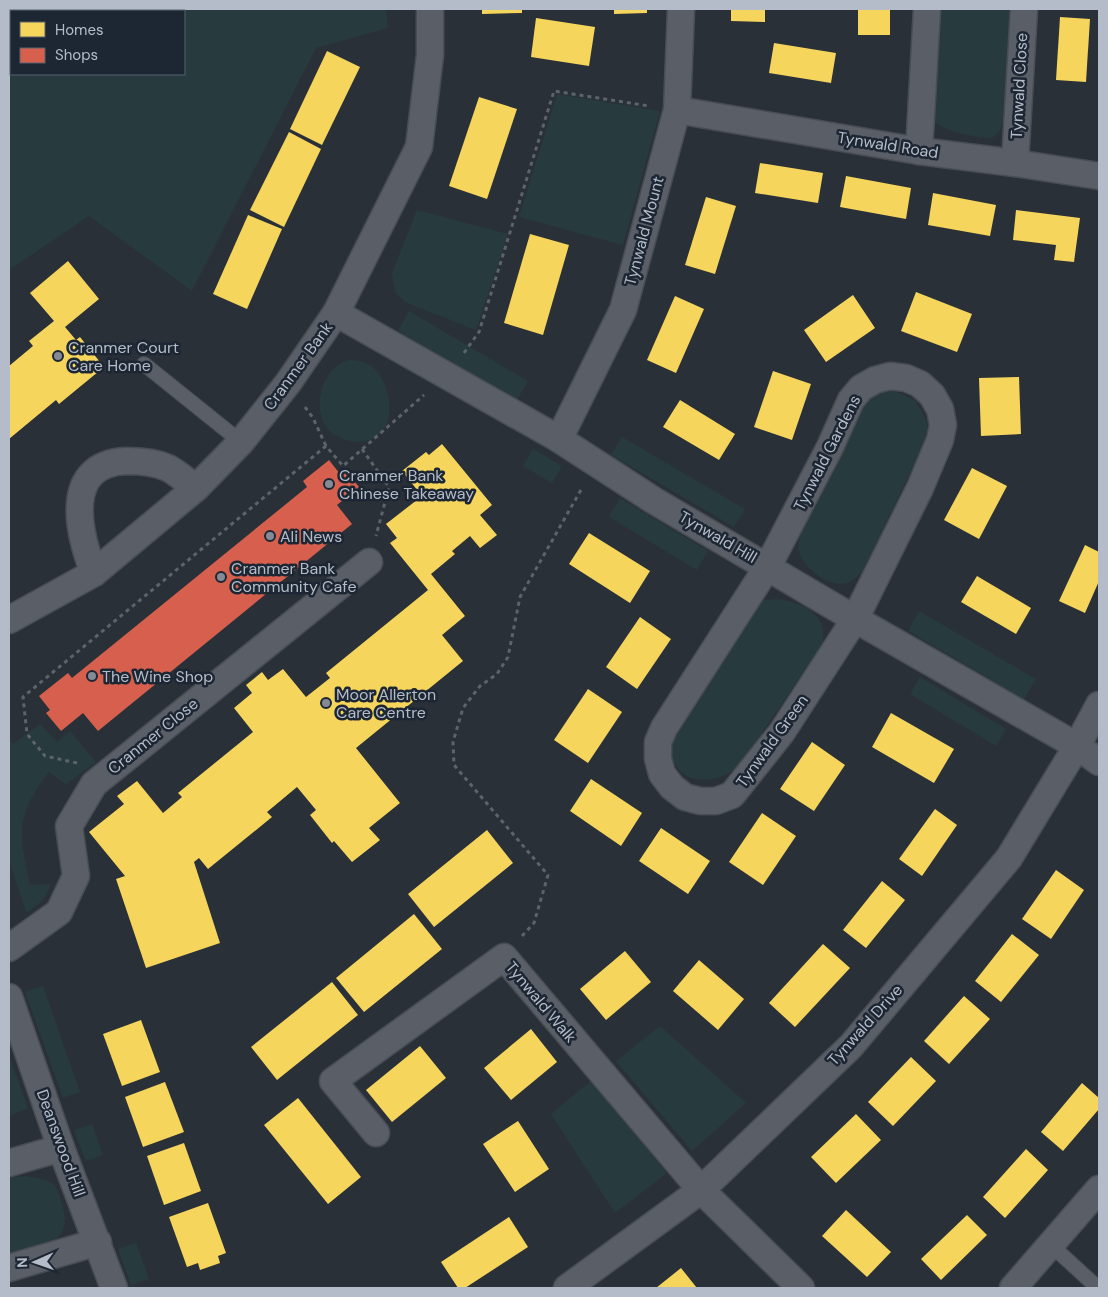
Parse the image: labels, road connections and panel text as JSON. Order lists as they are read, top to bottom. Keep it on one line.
{"streets":{"street":["Tynwald Close","Tynwald Road","Tynwald Mount","Cranmer Bank","Tynwald Gardens","Tynwald Hill","Cranmer Close","Tynwald Green","Tynwald Walk","Tynwald Drive","Deanswood Hill"]},"crossings":[["Tynwald Close","Tynwald Road"],["Tynwald Road","Tynwald Mount"],["Tynwald Mount","Tynwald Hill"],["Cranmer Bank","Tynwald Hill"],["Tynwald Gardens","Tynwald Hill"],["Tynwald Gardens","Tynwald Green"],["Tynwald Hill","Tynwald Green"],["Tynwald Hill","Tynwald Drive"],["Tynwald Walk","Tynwald Drive"]],"places":["Cranmer Court Care Home","Cranmer Bank Chinese Takeaway","Ali News","Cranmer Bank Community Cafe","The Wine Shop","Moor Allerton Care Centre"],"legend":["Homes","Shops"],"north":"left"}
